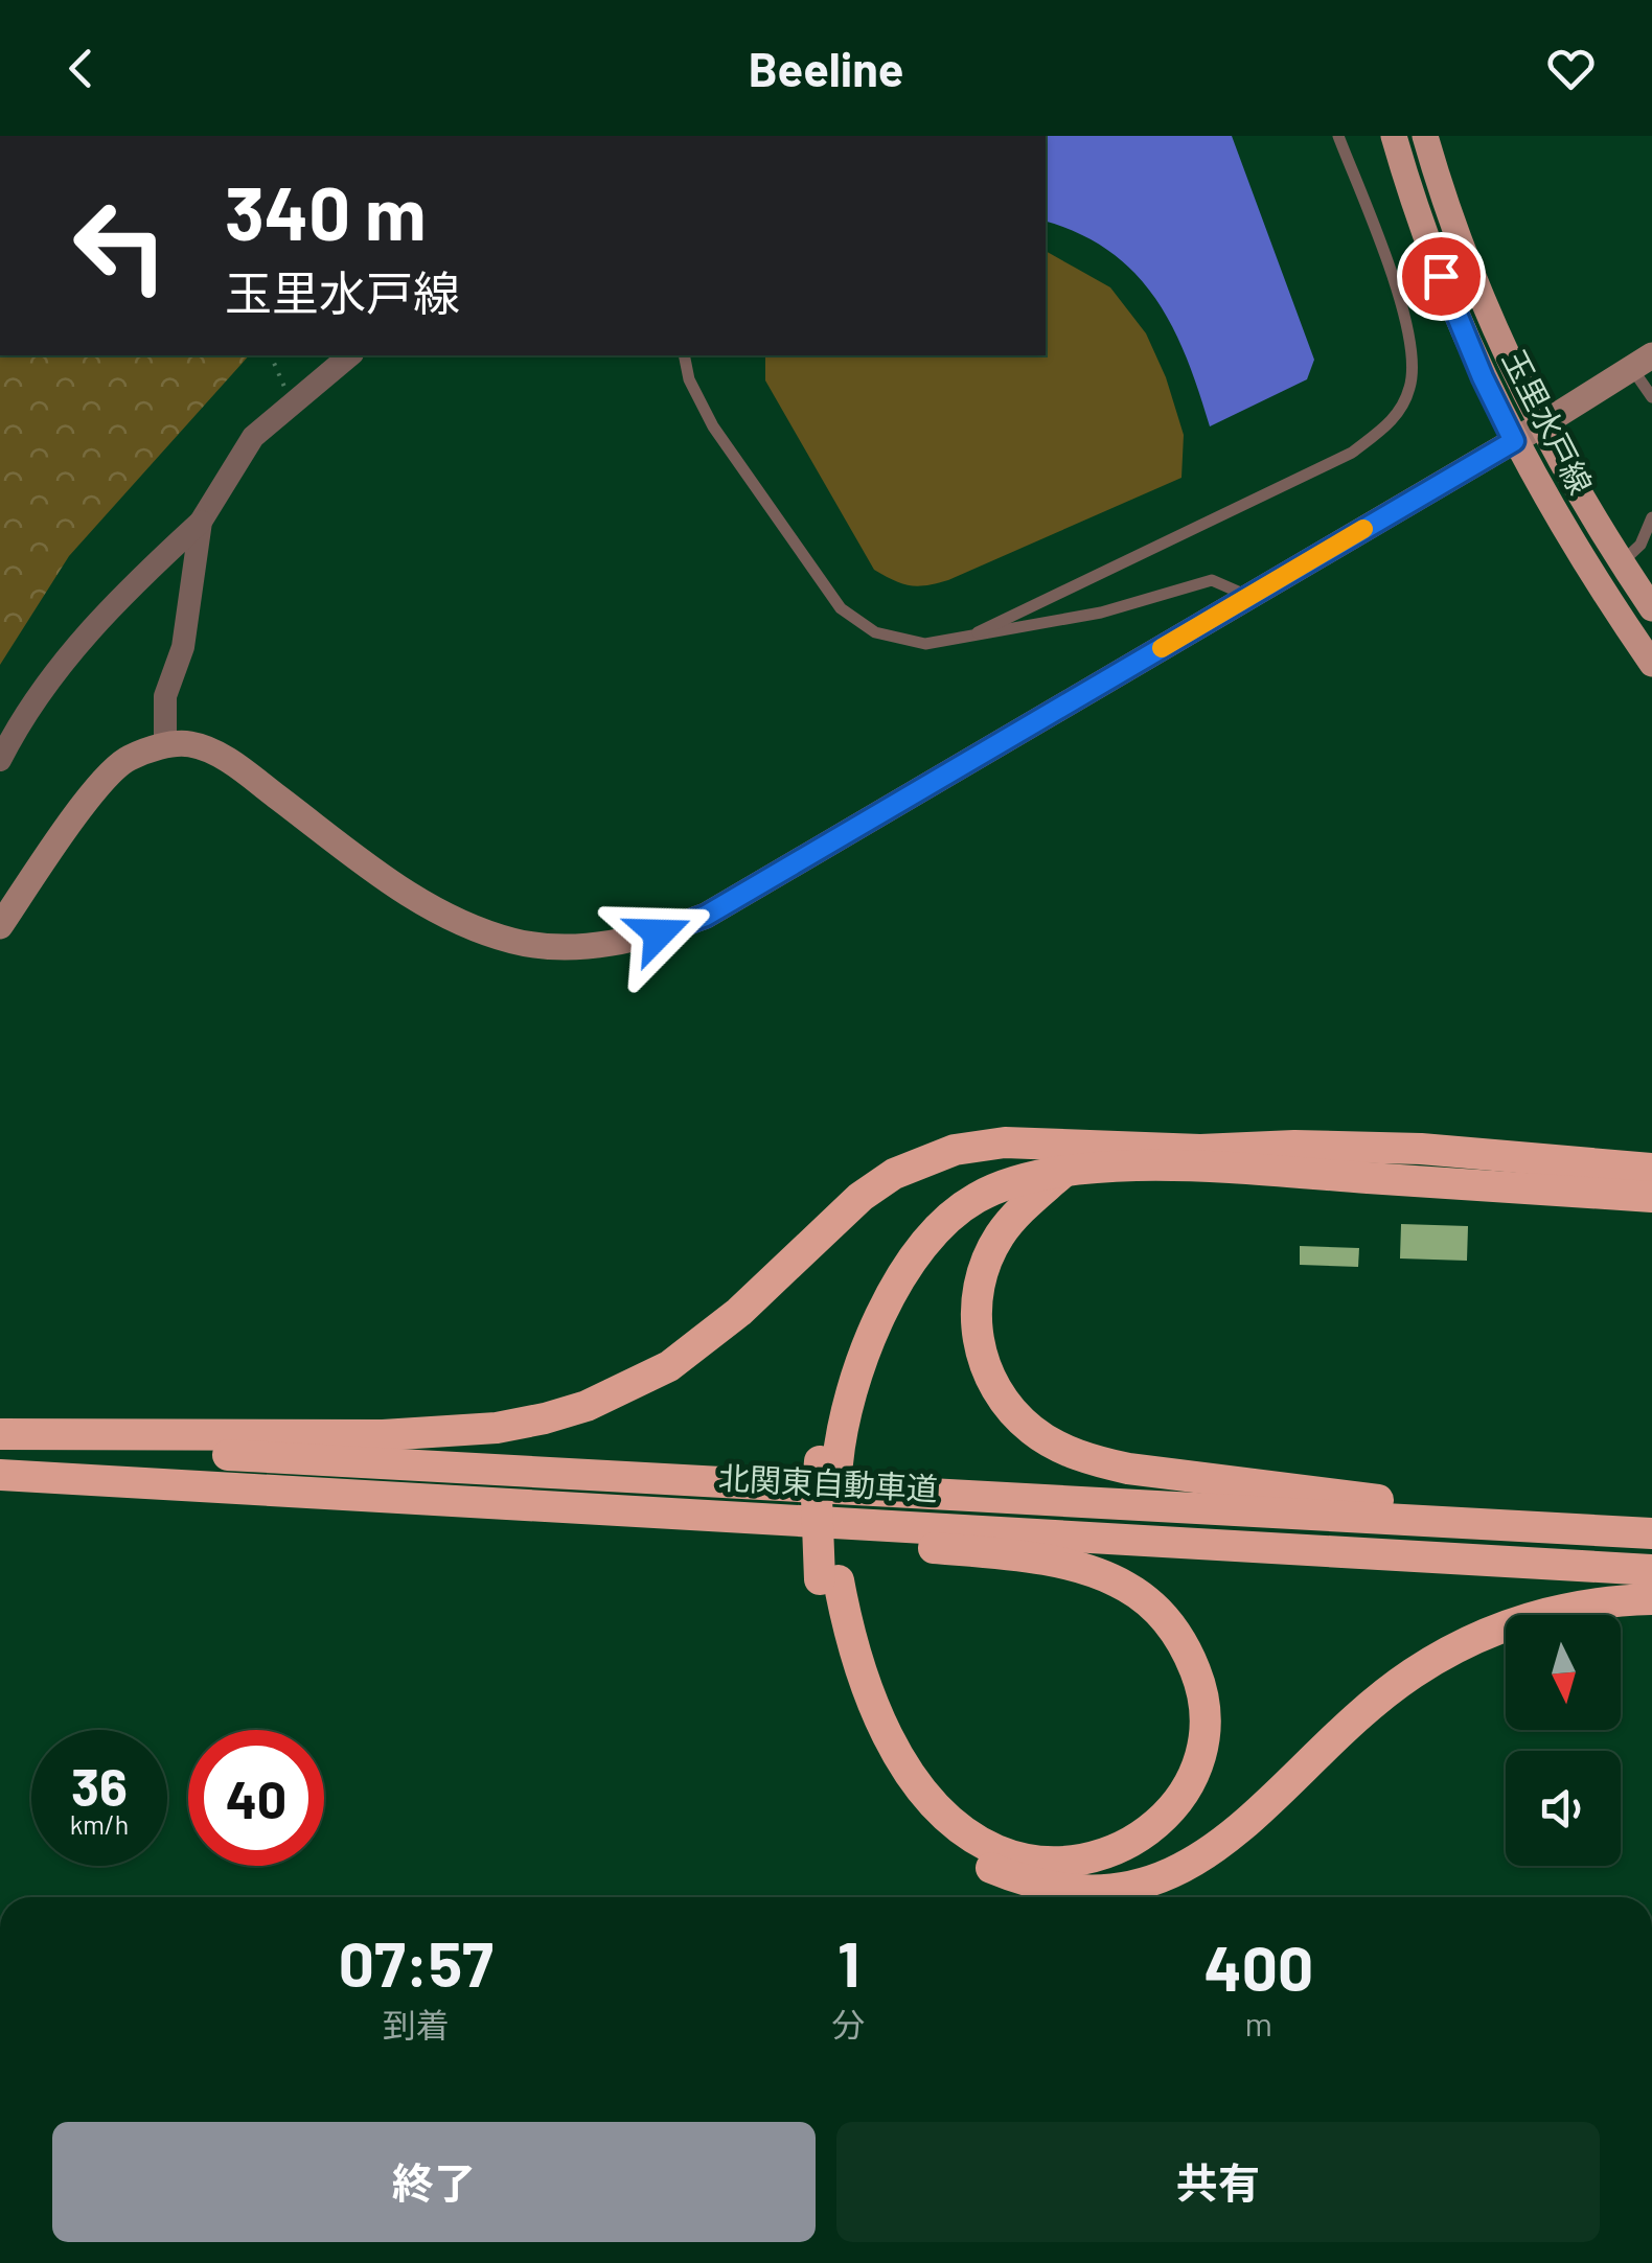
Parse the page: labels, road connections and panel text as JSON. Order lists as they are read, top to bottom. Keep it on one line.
{"streets":{"highway":["北関東自動車道"],"main road":["玉里水戸線"]},"north":"bottom","page":{"header":"Beeline","turn":["340 m","玉里水戸線"],"speed":"36 km/h","limit":"40","eta":["07:57","到着","1","分","400","m"],"buttons":["終了","共有"]}}
